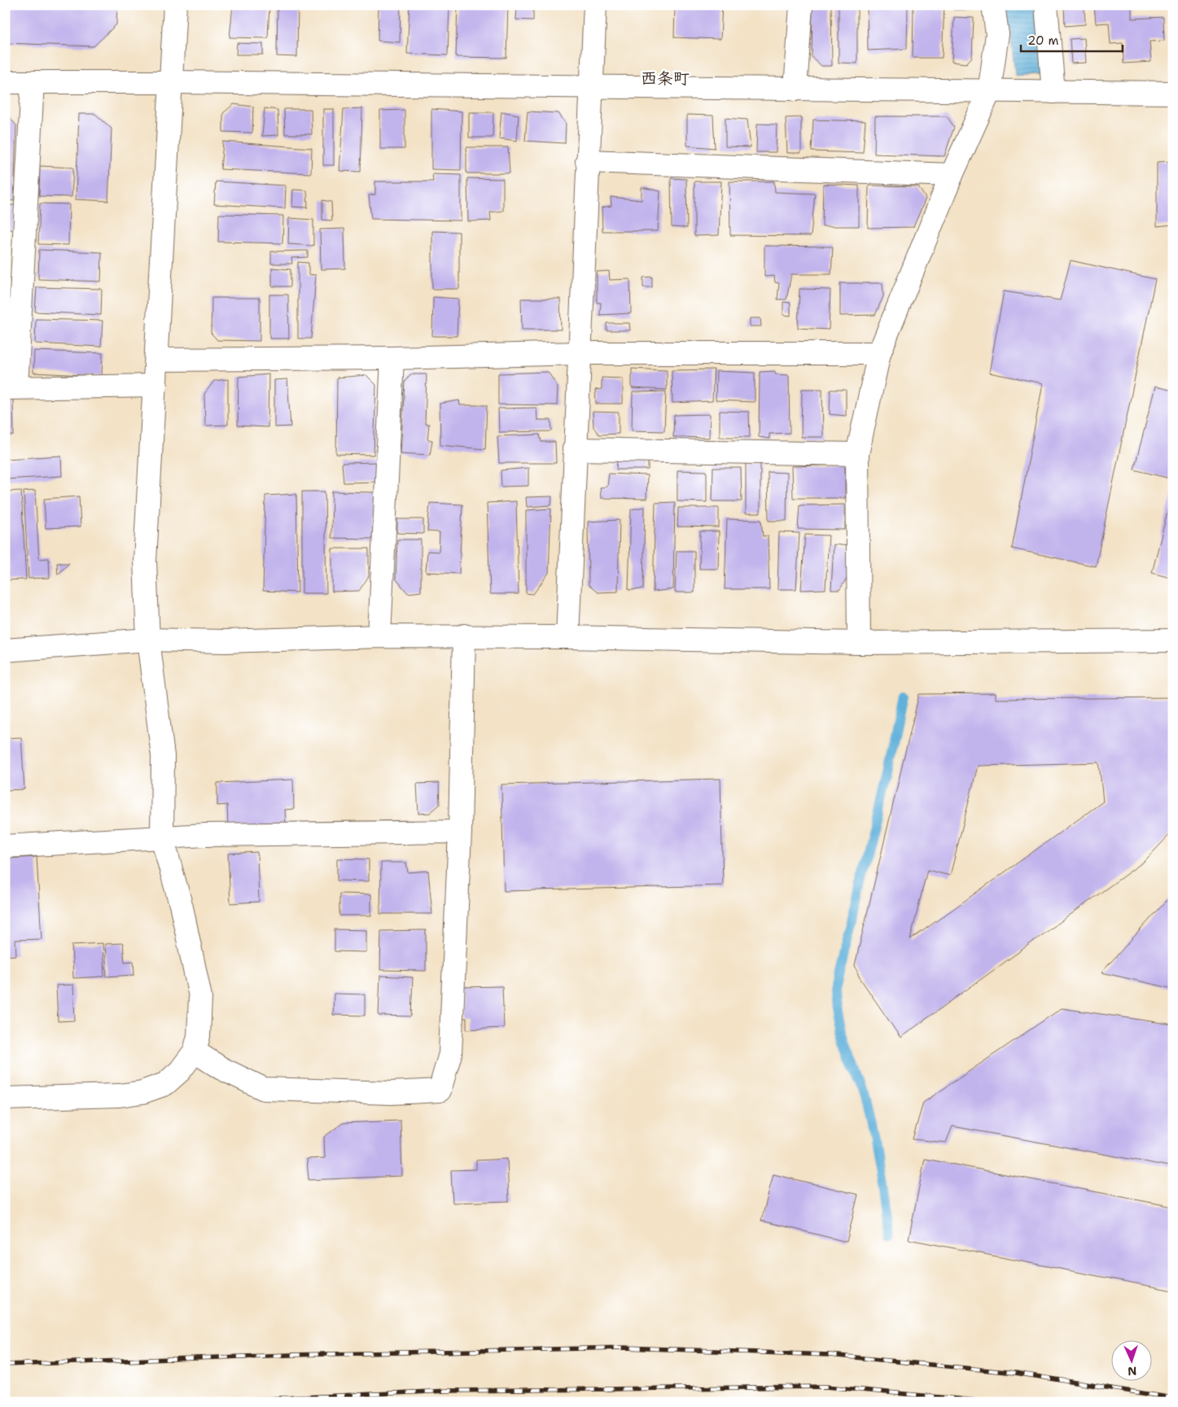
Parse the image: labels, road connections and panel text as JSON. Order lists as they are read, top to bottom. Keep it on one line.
{"districts":["西条町"],"scale_bar":"20 m","north":"bottom"}
